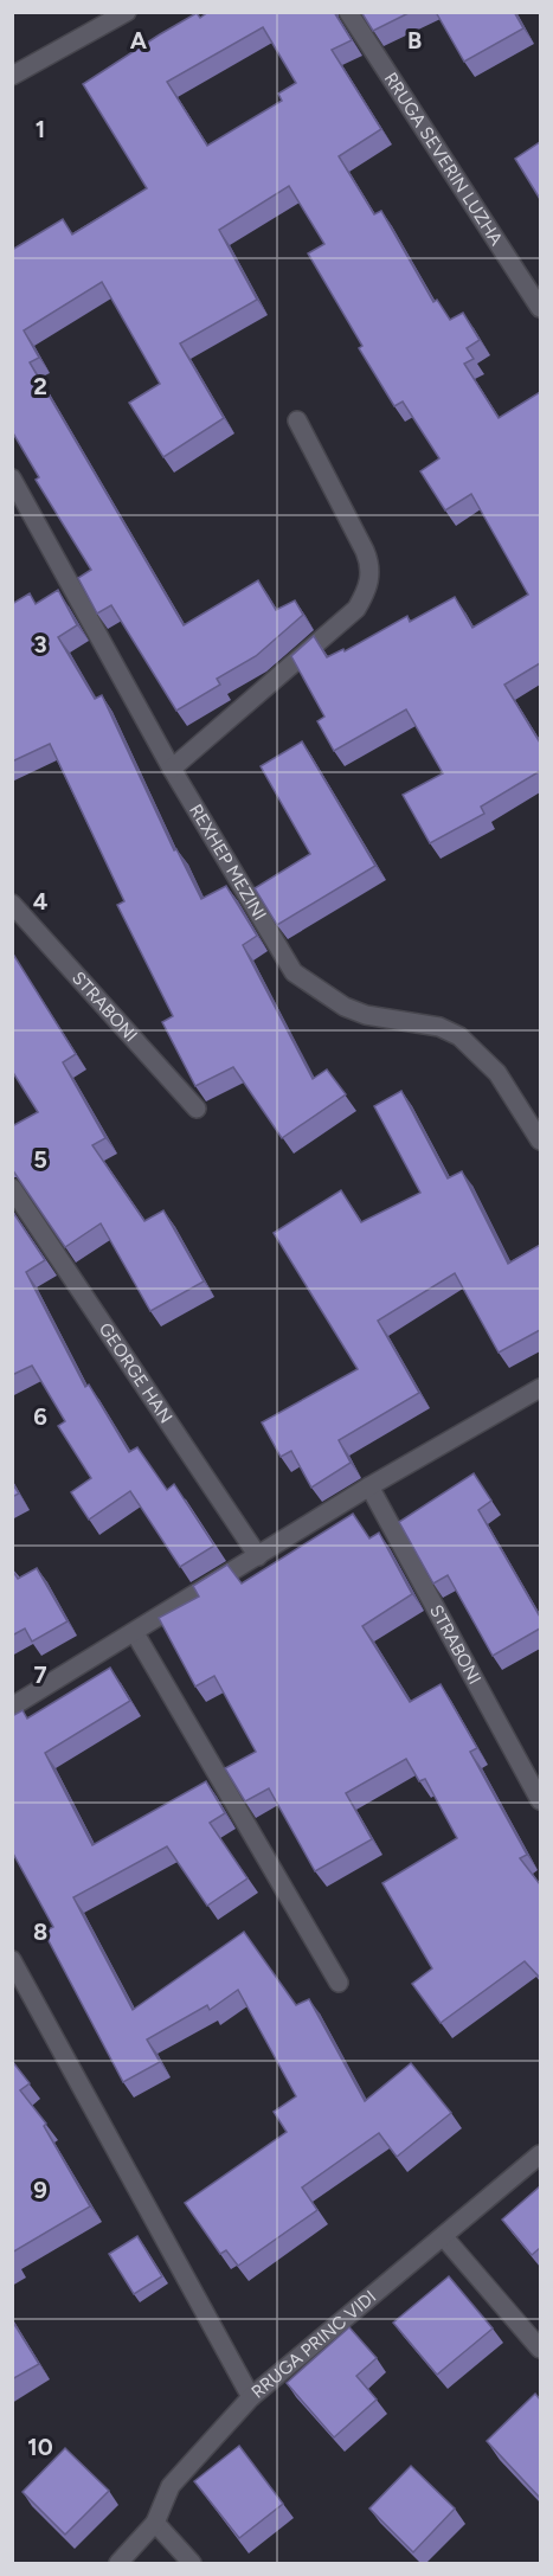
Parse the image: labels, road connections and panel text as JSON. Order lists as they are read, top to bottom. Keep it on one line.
{"streets":{"street":["RRUGA SEVERIN LUZHA","REXHEP MEZINI","STRABONI","GEORGE HAN","RRUGA PRINC VIDI"]},"grid":{"columns":["A","B"],"rows":["1","2","3","4","5","6","7","8","9","10"]}}
